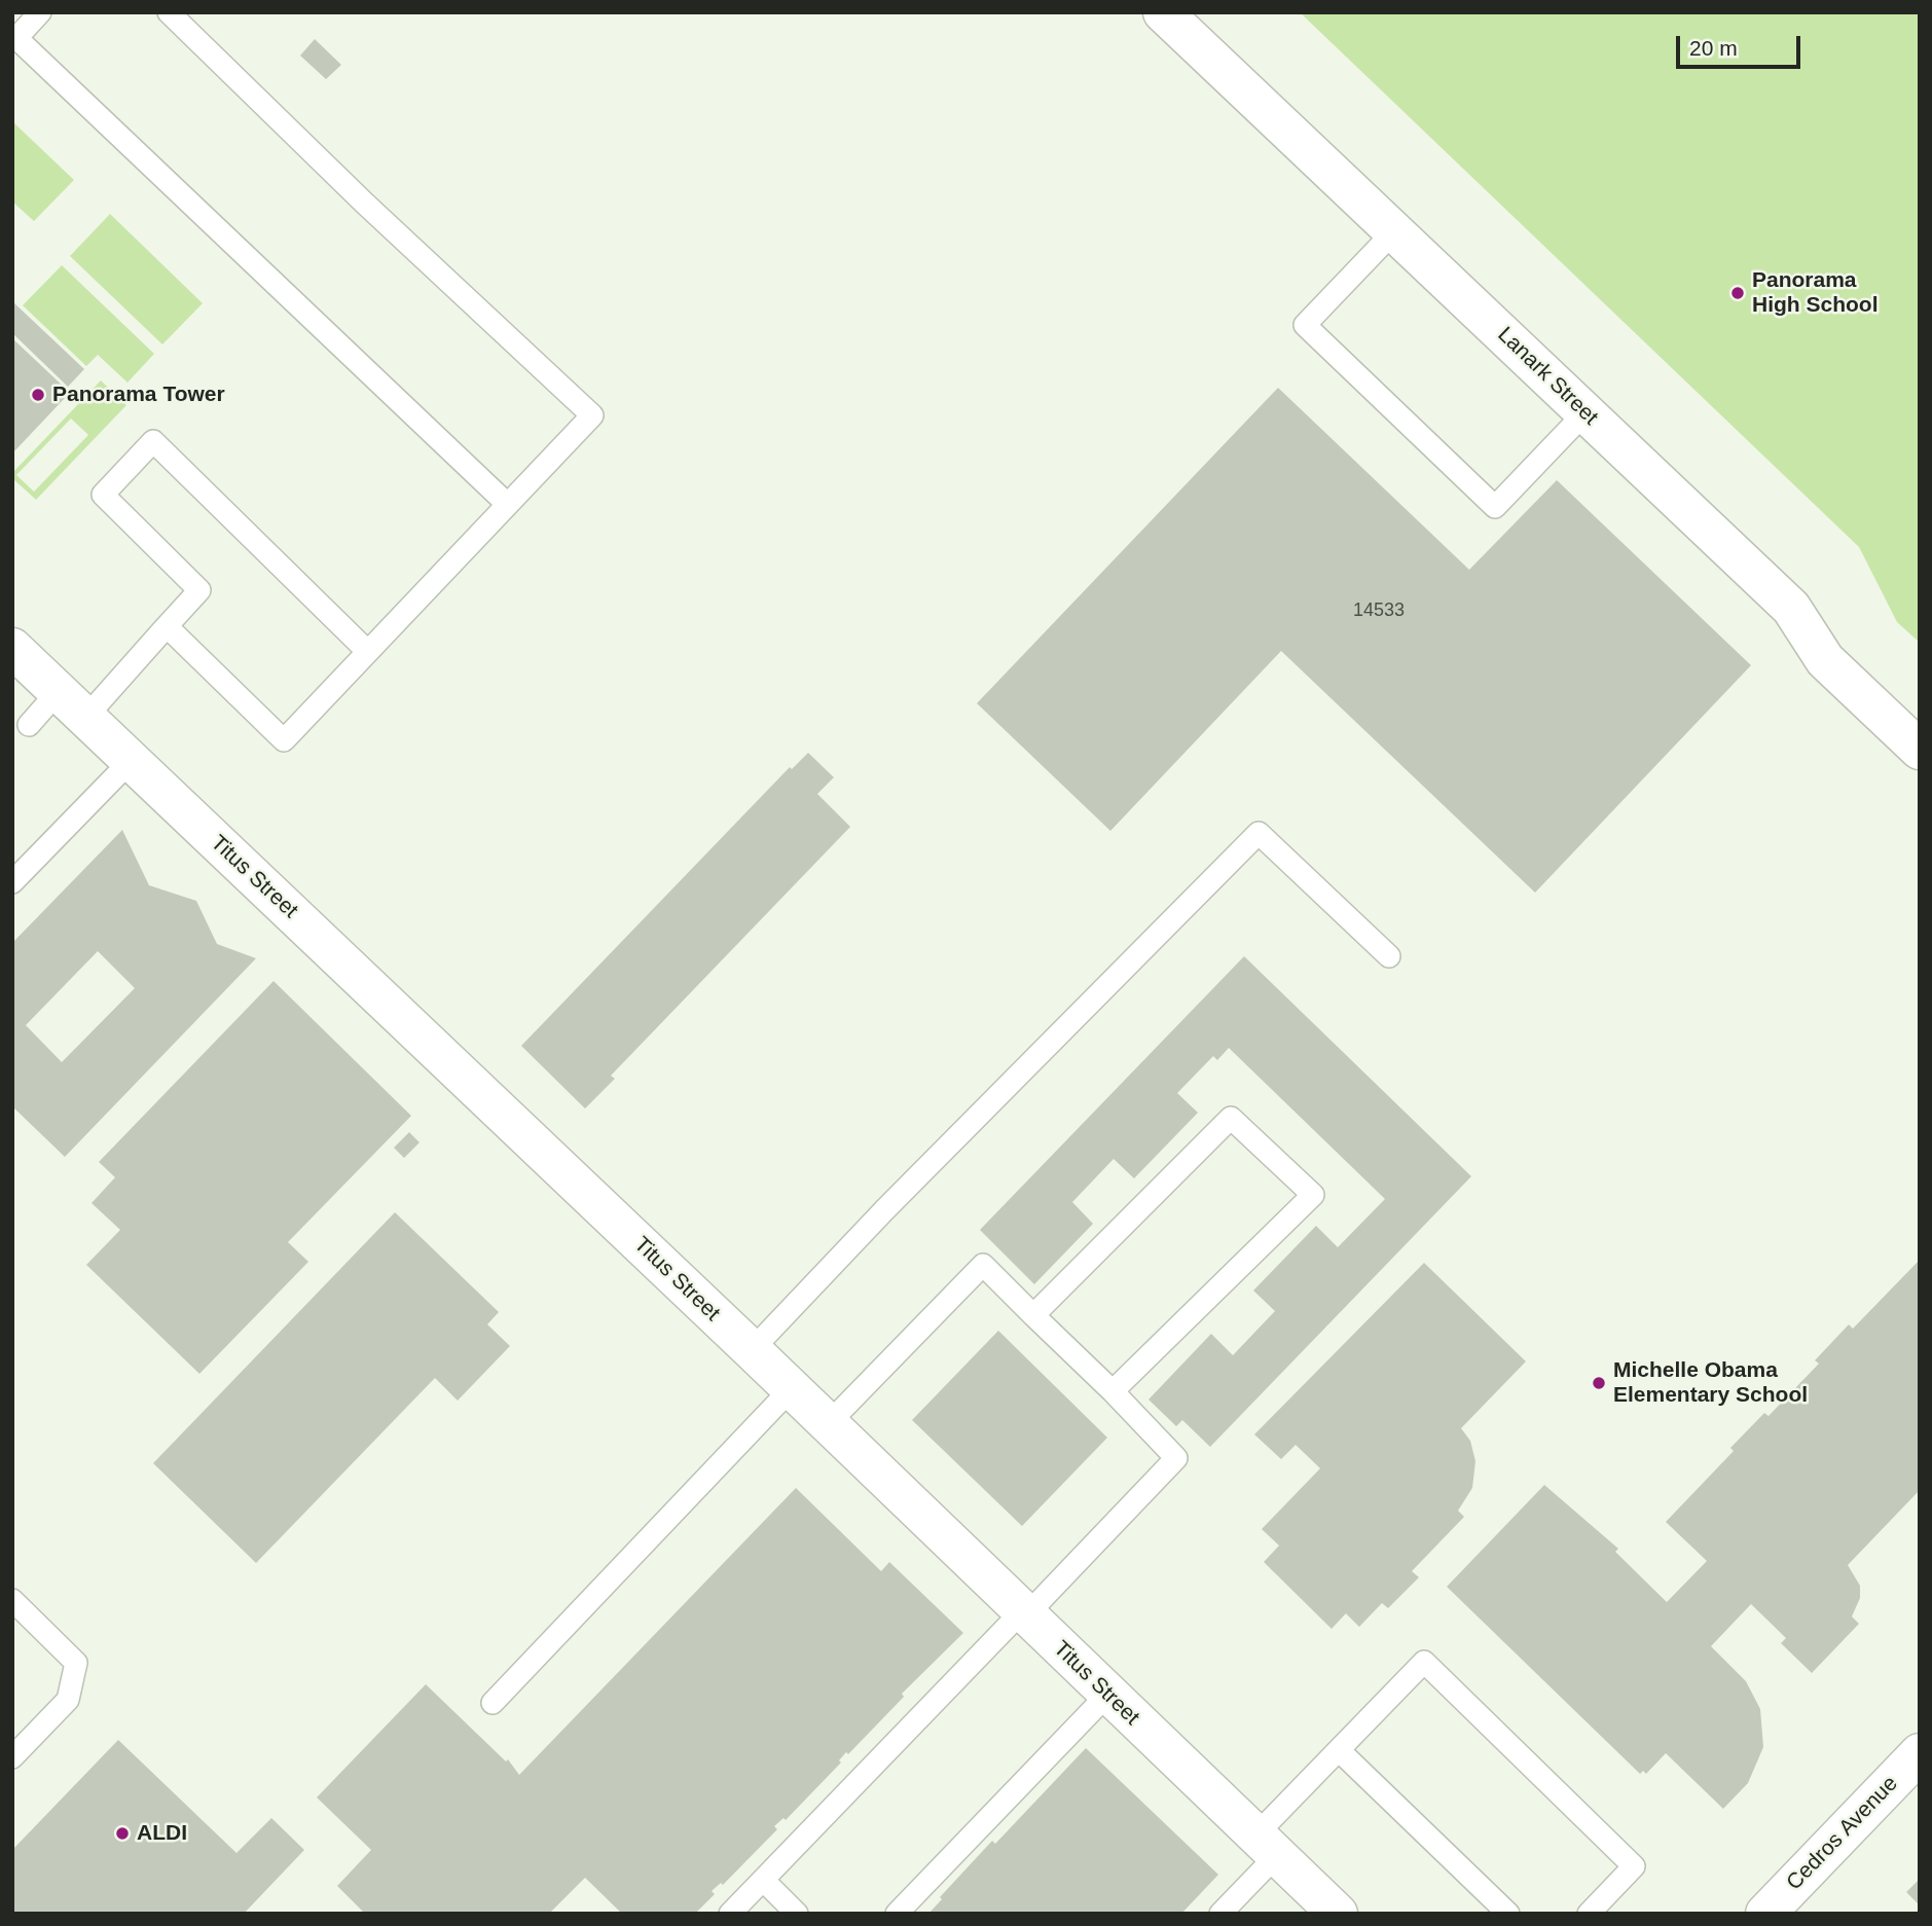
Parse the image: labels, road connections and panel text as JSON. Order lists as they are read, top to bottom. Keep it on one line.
{"streets":{"street":["Lanark Street","Titus Street","Cedros Avenue"]},"places":["Panorama High School","Panorama Tower","Michelle Obama Elementary School","ALDI"],"house_numbers":["14533"],"scale_bar":"20 m"}
